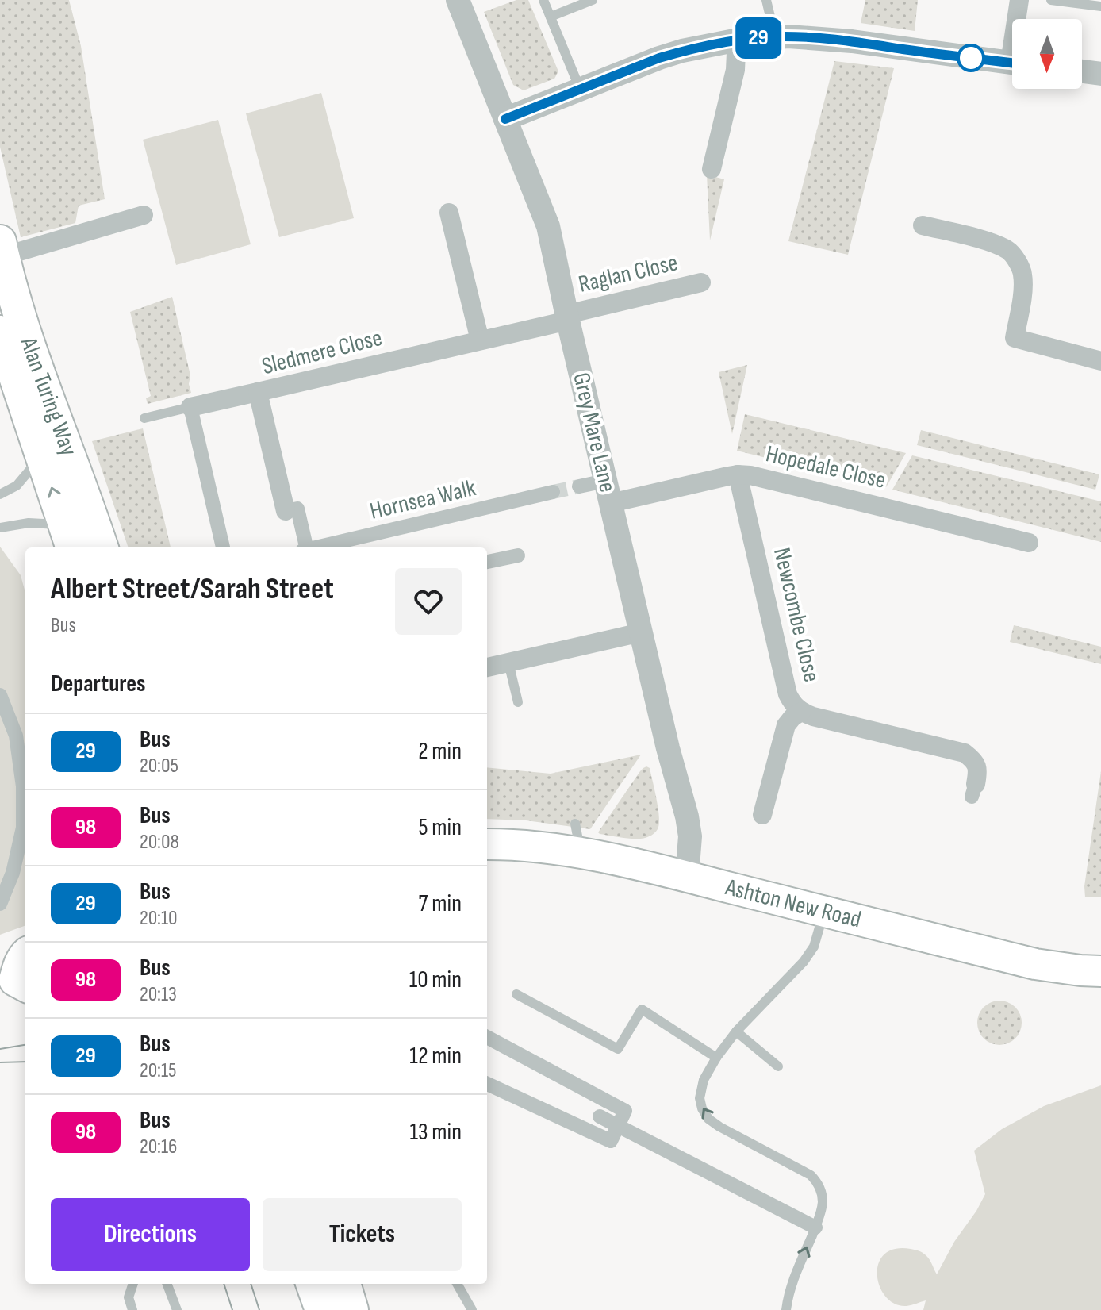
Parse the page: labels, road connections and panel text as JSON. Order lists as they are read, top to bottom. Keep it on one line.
{"streets":{"highway":["Alan Turing Way"],"main road":["Ashton New Road"],"street":["Raglan Close","Sledmere Close","Grey Mare Lane","Hopedale Close","Hornsea Walk","Newcombe Close"]},"crossings":[["Raglan Close","Sledmere Close"],["Raglan Close","Grey Mare Lane"],["Sledmere Close","Grey Mare Lane"],["Grey Mare Lane","Hopedale Close"],["Grey Mare Lane","Ashton New Road"],["Hopedale Close","Newcombe Close"]],"lines":["bus line 29"],"north":"bottom","page":{"on_map":"29","heading":[["Albert Street/Sarah Street","Bus"],"Departures"],"list":[{"mark":"29","name":"Bus","note":"20:05","value":"2 min"},{"mark":"98","name":"Bus","note":"20:08","value":"5 min"},{"mark":"29","name":"Bus","note":"20:10","value":"7 min"},{"mark":"98","name":"Bus","note":"20:13","value":"10 min"},{"mark":"29","name":"Bus","note":"20:15","value":"12 min"},{"mark":"98","name":"Bus","note":"20:16","value":"13 min"}],"buttons":["Directions","Tickets"]}}
